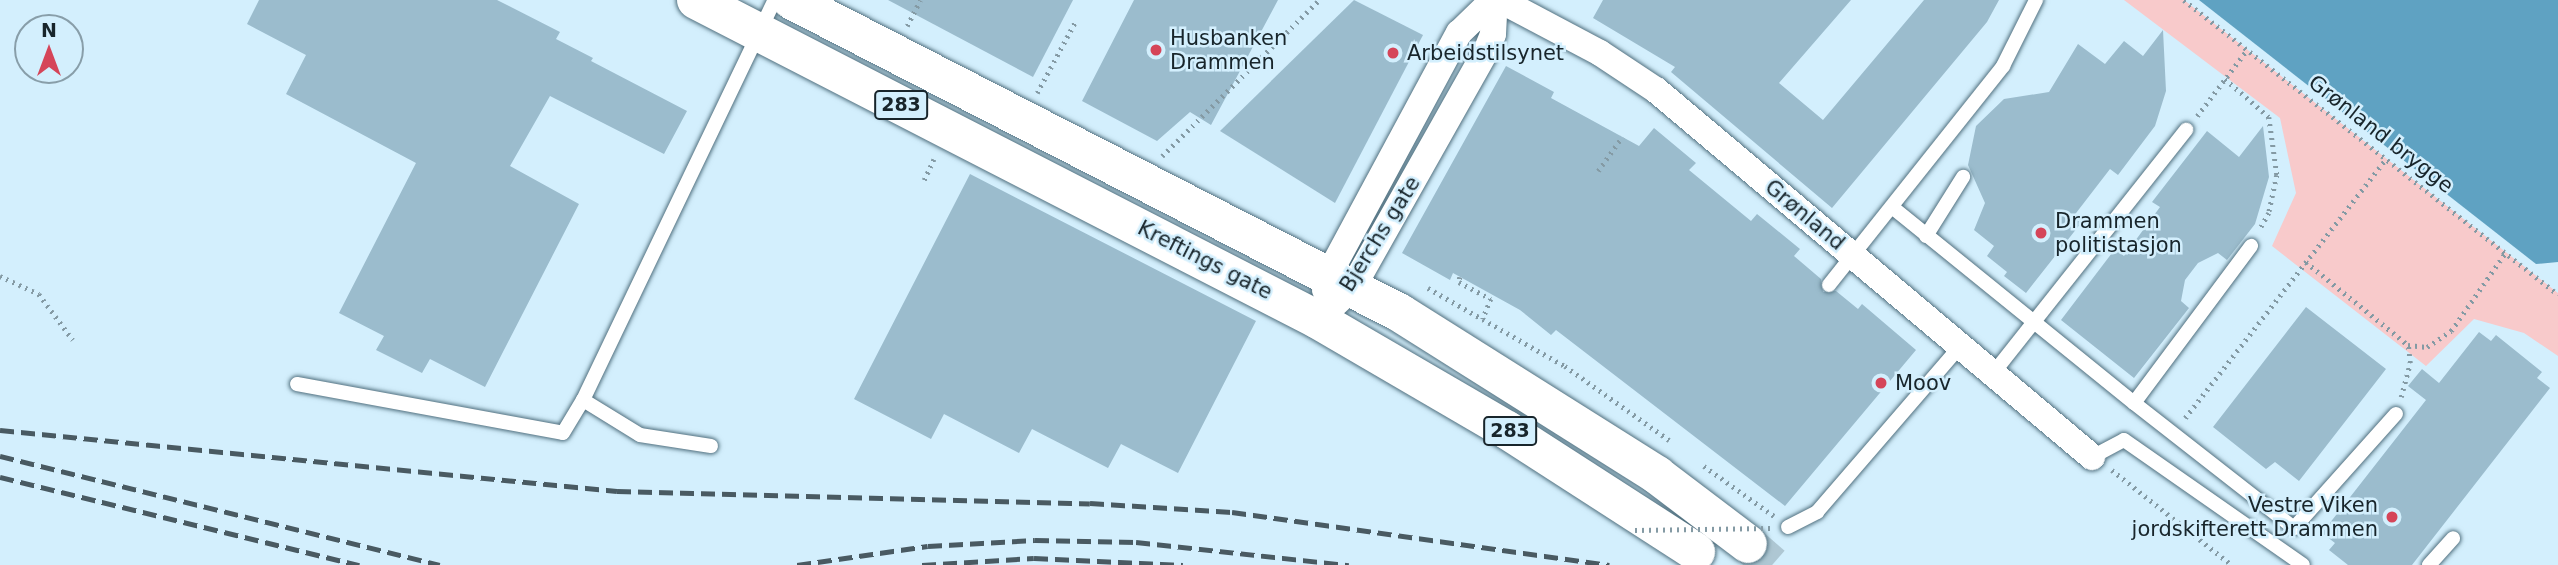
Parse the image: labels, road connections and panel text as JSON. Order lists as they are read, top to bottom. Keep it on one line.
{"streets":{"main road":["283","Kreftings gate"],"street":["Grønland","Bjerchs gate"],"path":["Grønland brygge"]},"crossings":[["Grønland","Bjerchs gate"],["Bjerchs gate","Kreftings gate"]],"places":["Husbanken Drammen","Arbeidstilsynet","Drammen politistasjon","Moov","Vestre Viken jordskifterett Drammen"],"north":"top"}
